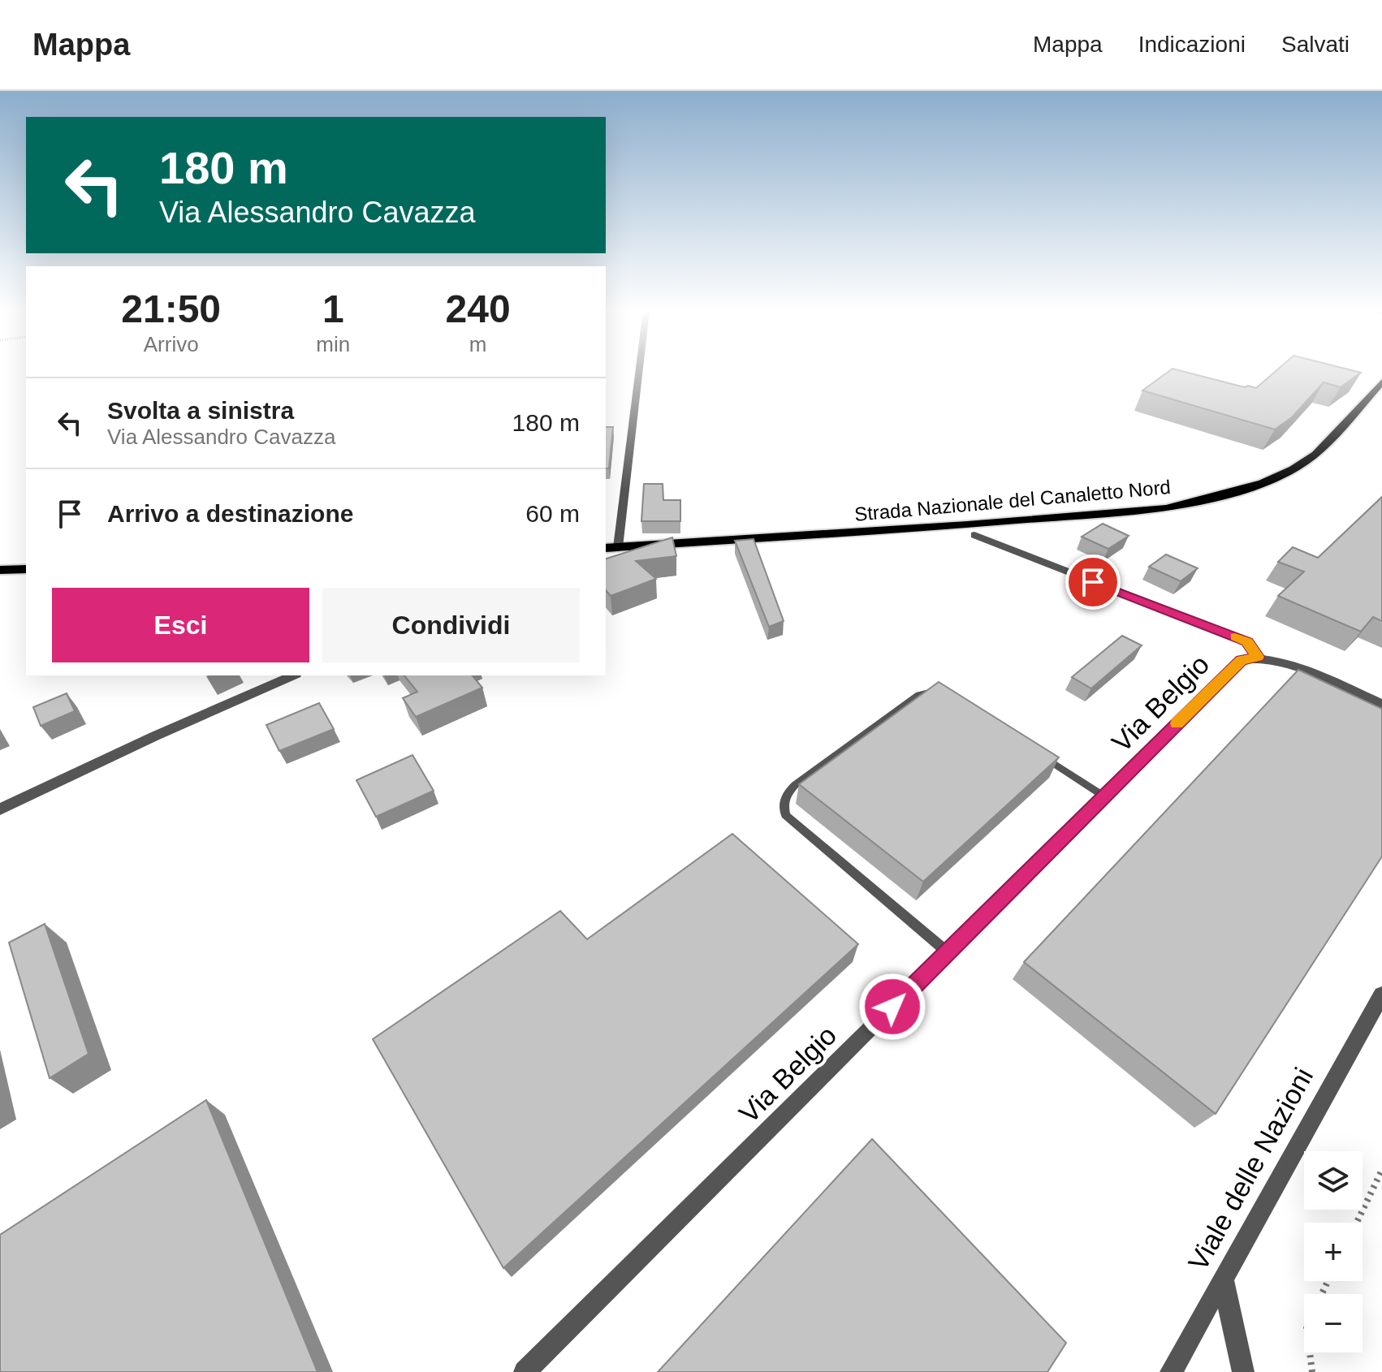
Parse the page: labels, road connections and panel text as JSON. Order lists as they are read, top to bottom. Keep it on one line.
{"streets":{"main road":["Strada Nazionale del Canaletto Nord"],"street":["Via Belgio","Viale delle Nazioni"]},"page":{"header":"Mappa","nav":["Mappa","Indicazioni","Salvati"],"turn":["180 m","Via Alessandro Cavazza"],"eta":["21:50","Arrivo","1","min","240","m"],"list":[{"name":"Svolta a sinistra","note":"Via Alessandro Cavazza","value":"180 m"},{"name":"Arrivo a destinazione","value":"60 m"}],"buttons":["Esci","Condividi"],"map_buttons":["+","−"]}}
